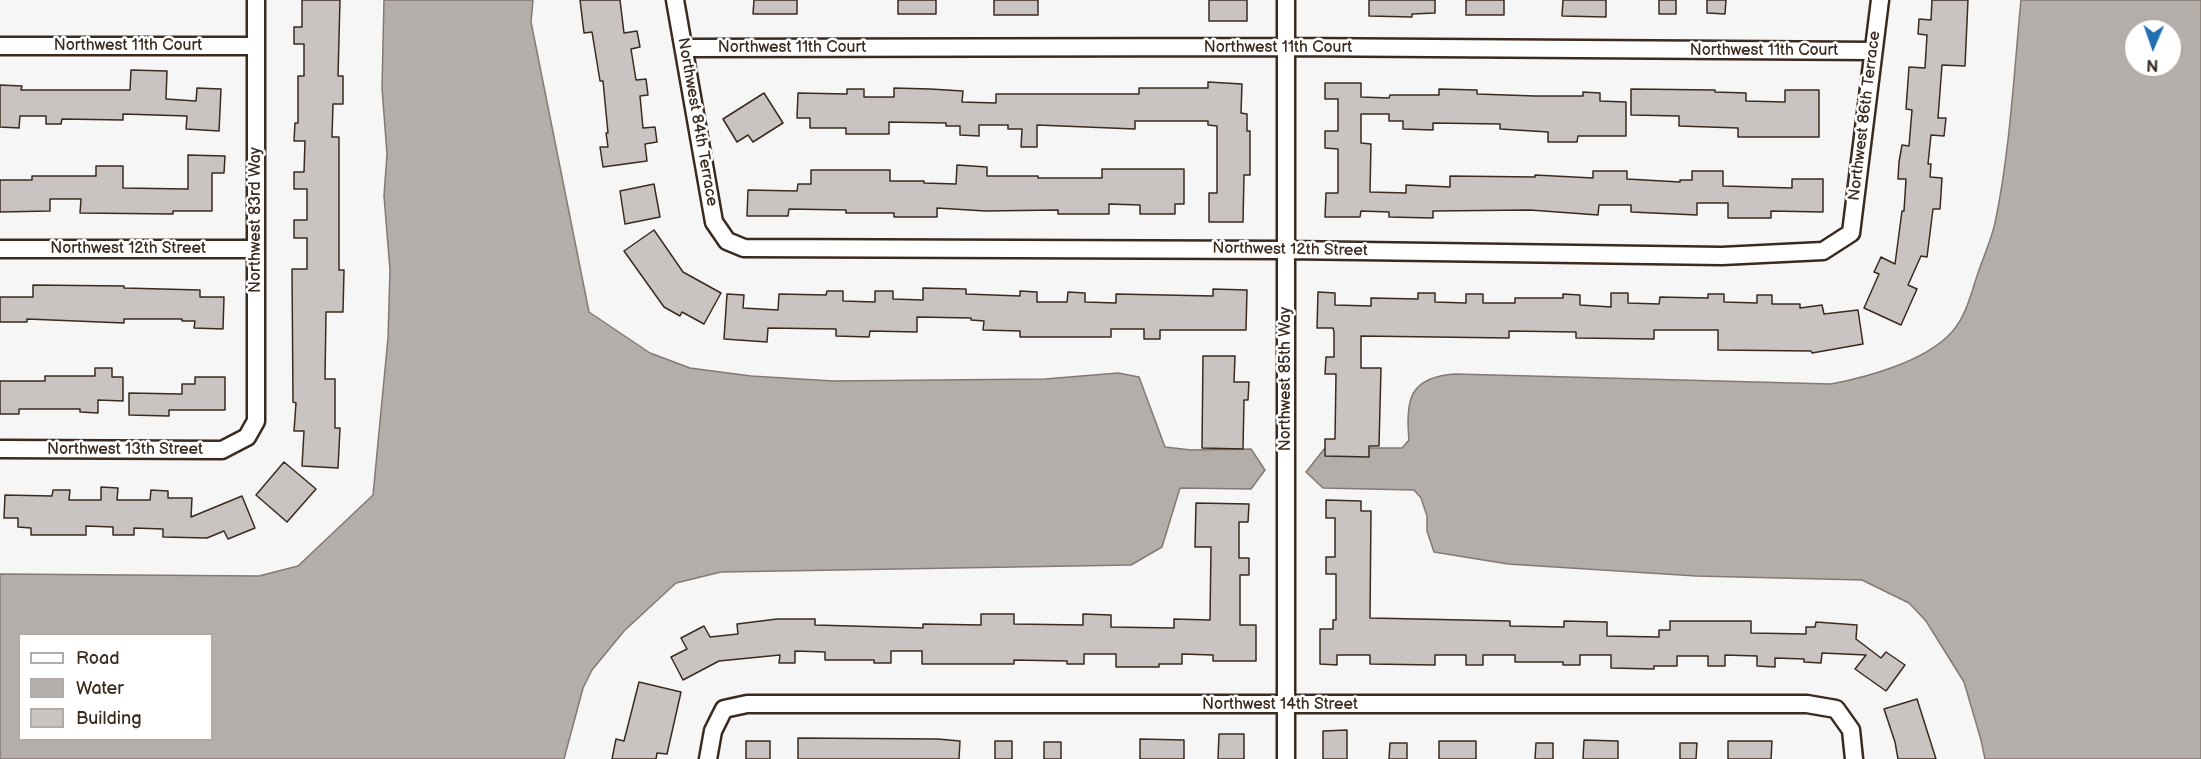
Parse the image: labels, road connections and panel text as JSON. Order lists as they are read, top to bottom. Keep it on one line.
{"streets":{"street":["Northwest 11th Court","Northwest 86th Terrace","Northwest 84th Terrace","Northwest 83rd Way","Northwest 12th Street","Northwest 85th Way","Northwest 13th Street","Northwest 14th Street"]},"crossings":[["Northwest 11th Court","Northwest 86th Terrace"],["Northwest 11th Court","Northwest 84th Terrace"],["Northwest 11th Court","Northwest 83rd Way"],["Northwest 11th Court","Northwest 85th Way"],["Northwest 86th Terrace","Northwest 12th Street"],["Northwest 84th Terrace","Northwest 12th Street"],["Northwest 83rd Way","Northwest 12th Street"],["Northwest 83rd Way","Northwest 13th Street"],["Northwest 12th Street","Northwest 85th Way"],["Northwest 85th Way","Northwest 14th Street"]],"legend":["Road","Water","Building"],"north":"bottom"}
